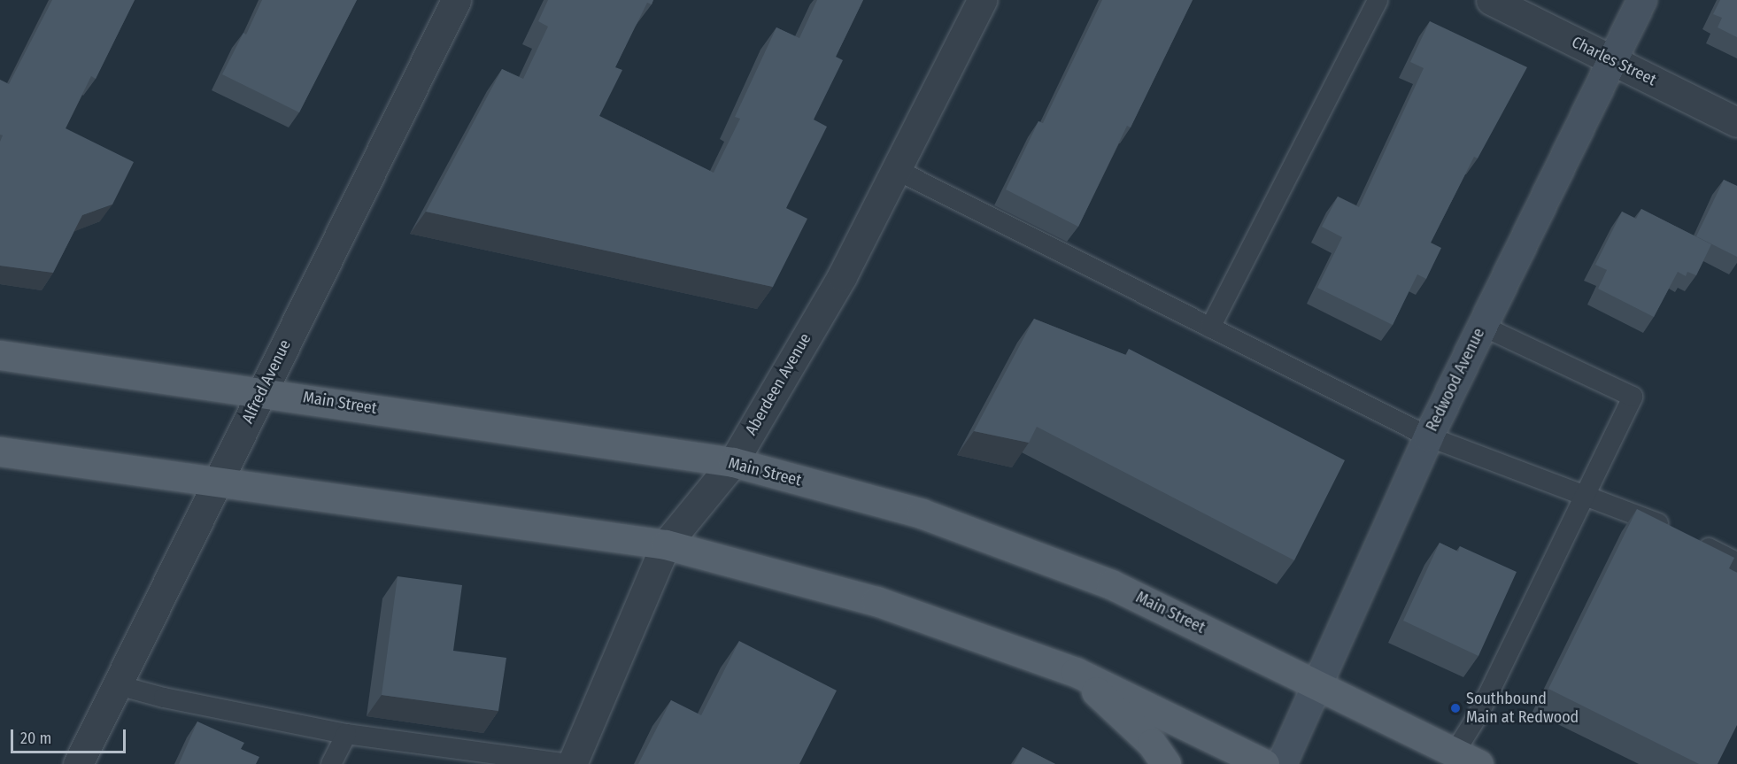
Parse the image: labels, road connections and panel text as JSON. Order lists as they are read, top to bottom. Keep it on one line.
{"streets":{"main road":["Redwood Avenue","Main Street"],"street":["Charles Street","Alfred Avenue","Aberdeen Avenue"]},"crossings":[["Charles Street","Redwood Avenue"],["Redwood Avenue","Main Street"],["Alfred Avenue","Main Street"],["Aberdeen Avenue","Main Street"]],"places":["Southbound Main at Redwood"],"scale_bar":"20 m"}
